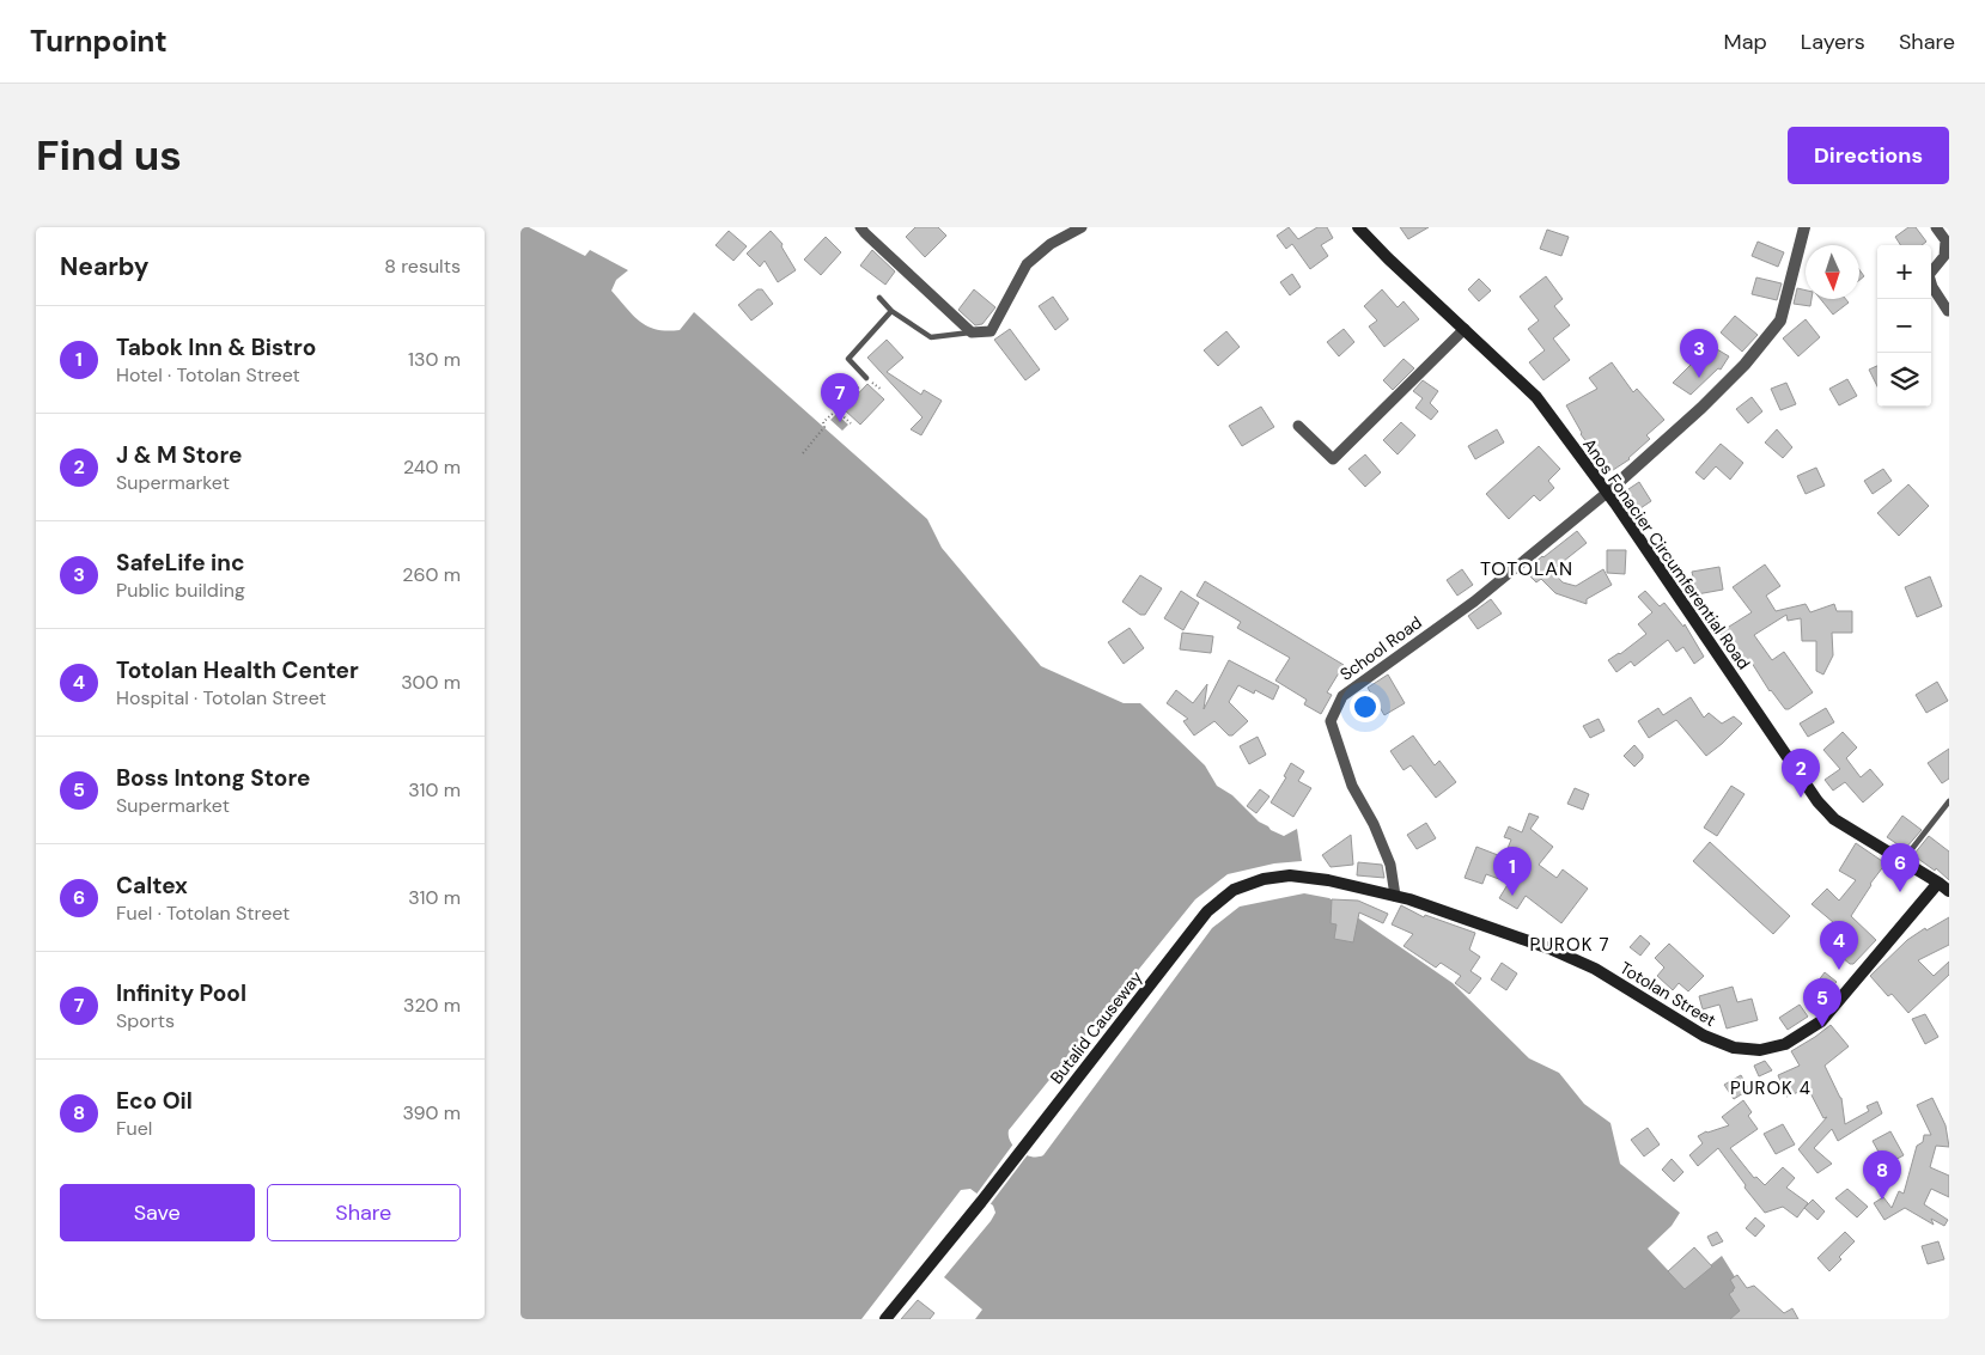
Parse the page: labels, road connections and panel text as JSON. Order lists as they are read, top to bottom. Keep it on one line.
{"streets":{"main road":["Anos Fonacier Circumferential Road","Totolan Street","Butalid Causeway"],"street":["School Road"]},"crossings":[["Anos Fonacier Circumferential Road","School Road"],["Anos Fonacier Circumferential Road","Totolan Street"],["School Road","Totolan Street"],["School Road","Butalid Causeway"],["Totolan Street","Butalid Causeway"]],"districts":["TOTOLAN","PUROK 7","PUROK 4"],"north":"bottom","page":{"header":"Turnpoint","nav":["Map","Layers","Share"],"buttons":["Directions",["Save","Share"]],"title":"Find us","heading":["Nearby","8 results"],"map_buttons":["+","−"],"list":[{"mark":"1","name":"Tabok Inn & Bistro","note":"Hotel · Totolan Street","value":"130 m"},{"mark":"2","name":"J & M Store","note":"Supermarket","value":"240 m"},{"mark":"3","name":"SafeLife inc","note":"Public building","value":"260 m"},{"mark":"4","name":"Totolan Health Center","note":"Hospital · Totolan Street","value":"300 m"},{"mark":"5","name":"Boss Intong Store","note":"Supermarket","value":"310 m"},{"mark":"6","name":"Caltex","note":"Fuel · Totolan Street","value":"310 m"},{"mark":"7","name":"Infinity Pool","note":"Sports","value":"320 m"},{"mark":"8","name":"Eco Oil","note":"Fuel","value":"390 m"}],"pins":["3","7","2","6","1","4","5","8"]}}
